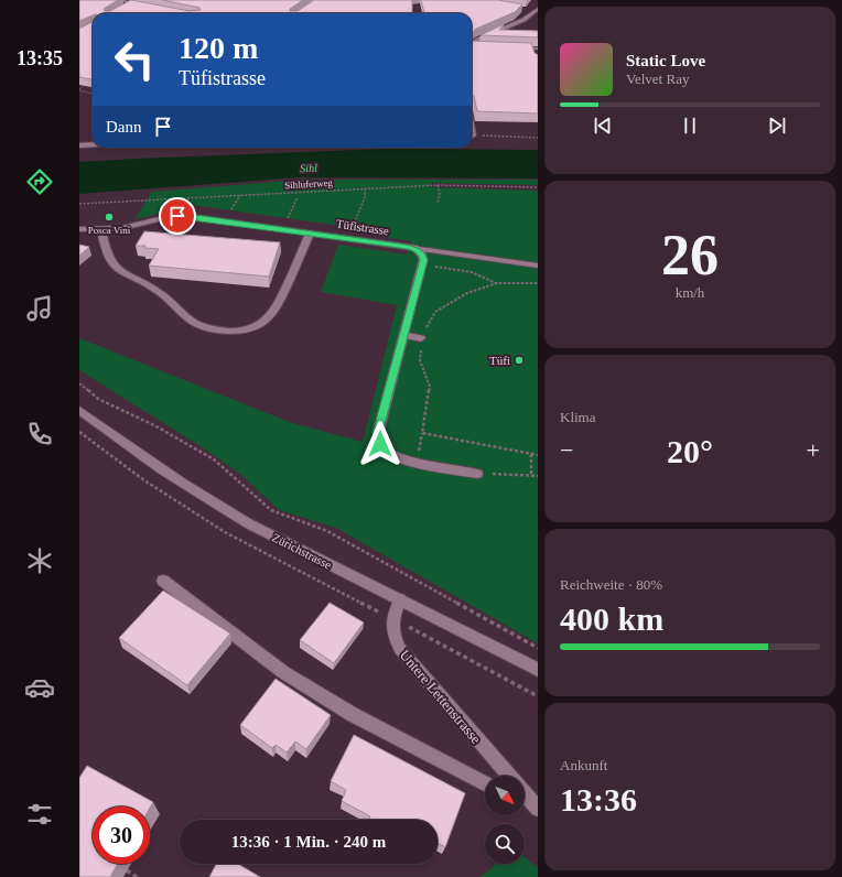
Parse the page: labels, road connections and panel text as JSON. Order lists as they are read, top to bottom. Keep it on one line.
{"streets":{"street":["Tüfistrasse","Zürichstrasse","Untere Lettenstrasse"],"path":["Sihluferweg"]},"crossings":[["Zürichstrasse","Untere Lettenstrasse"]],"water":["Sihl"],"places":["Posca Vini","Tüfi"],"north":"bottom right","page":{"tabs":"13:35","turn":["120 m","Tüfistrasse"],"song":["Static Love","Velvet Ray"],"then":"Dann","tile":[["26","km/h"],"Klima",["Reichweite · 80%","400 km"],["Ankunft","13:36"]],"heat":["−","20°","+"],"limit":"30","trip":"13:36 · 1 Min. · 240 m"}}
